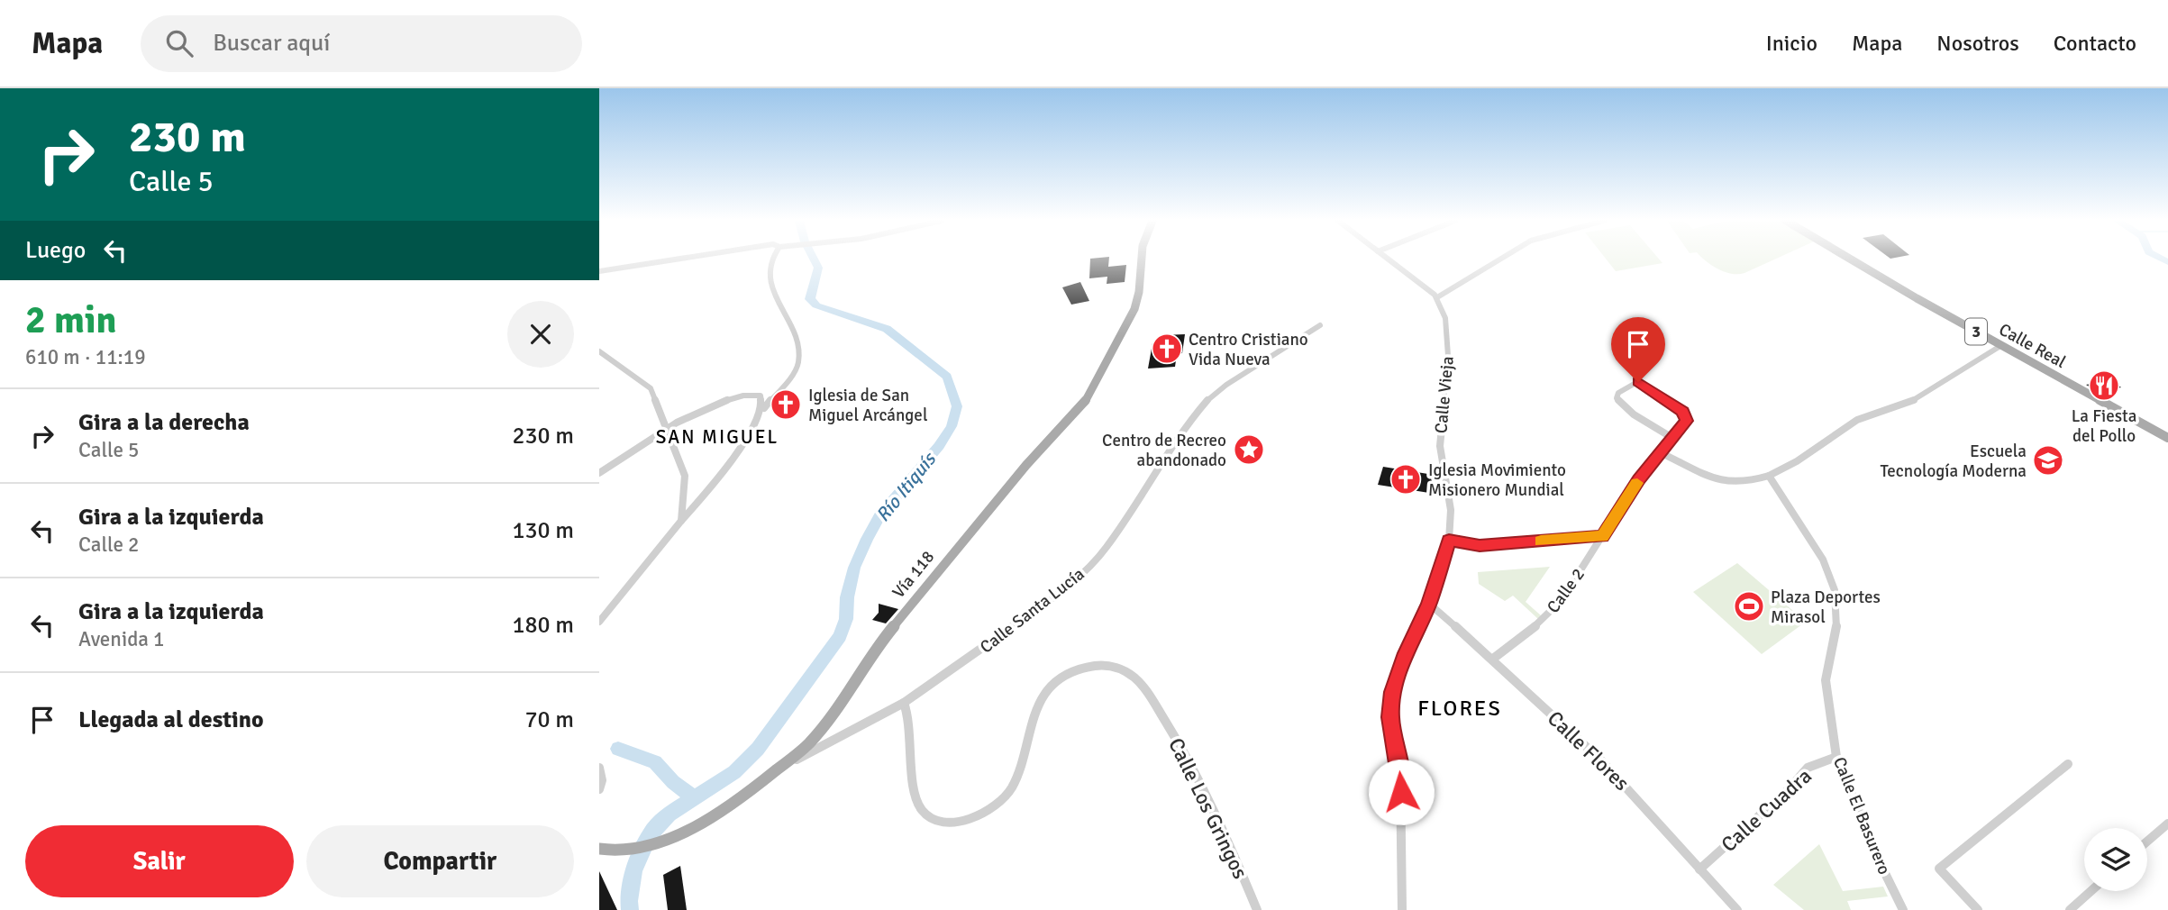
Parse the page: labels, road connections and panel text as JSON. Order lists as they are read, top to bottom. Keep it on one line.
{"streets":{"main road":["3","Calle Real","Vía 118"],"street":["Calle Vieja","Calle 2","Calle Santa Lucía","Calle Flores","Calle Los Gringos","Calle Cuadra","Calle El Basurero"]},"crossings":[["Calle Vieja","Calle Flores"],["Vía 118","Calle Santa Lucía"],["Calle 2","Calle Flores"],["Calle Santa Lucía","Calle Los Gringos"],["Calle Flores","Calle Cuadra"],["Calle Cuadra","Calle El Basurero"]],"districts":["SAN MIGUEL","FLORES"],"water":["Río Itiquís"],"places":{"church":["Centro Cristiano Vida Nueva","Iglesia de San Miguel Arcángel","Iglesia Movimiento Misionero Mundial"],"restaurant":["La Fiesta del Pollo"],"place":["Centro de Recreo abandonado"],"school or university":["Escuela Tecnología Moderna"],"sports":["Plaza Deportes Mirasol"]},"page":{"header":"Mapa","search":"Buscar aquí","nav":["Inicio","Mapa","Nosotros","Contacto"],"turn":["230 m","Calle 5"],"then":"Luego","heading":["2 min","610 m · 11:19"],"list":[{"name":"Gira a la derecha","note":"Calle 5","value":"230 m"},{"name":"Gira a la izquierda","note":"Calle 2","value":"130 m"},{"name":"Gira a la izquierda","note":"Avenida 1","value":"180 m"},{"name":"Llegada al destino","value":"70 m"}],"buttons":["Salir","Compartir"]}}
